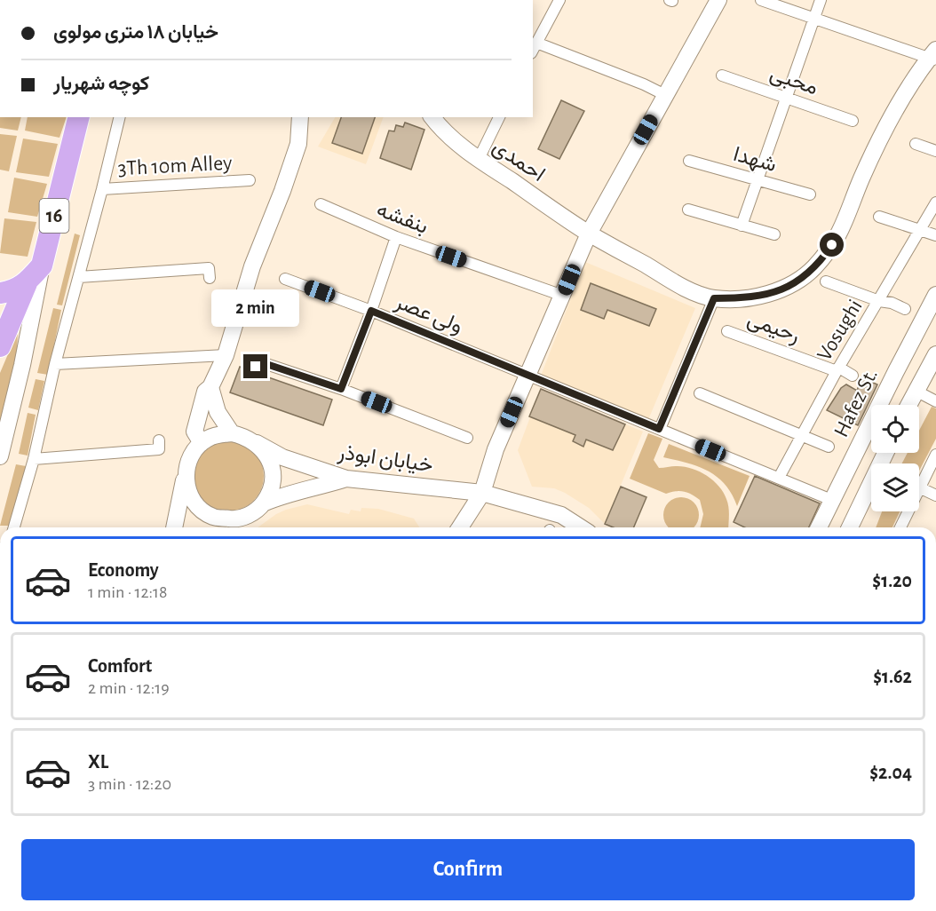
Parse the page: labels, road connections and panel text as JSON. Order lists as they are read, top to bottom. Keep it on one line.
{"streets":{"highway":["16"],"street":["محبی","شهدا","احمدی","3Th 10m Alley","بنفشه","ولی عصر","رحیمی","Vosughi","Hafez St.","خیابان ابوذر"]},"crossings":[["ولی عصر","Vosughi"],["رحیمی","Vosughi"]],"page":{"banner":["خیابان ۱۸ متری مولوی","کوچه شهریار"],"bubble":"2 min","list":[{"name":"Economy","note":"1 min · 12:18","value":"$1.20"},{"name":"Comfort","note":"2 min · 12:19","value":"$1.62"},{"name":"XL","note":"3 min · 12:20","value":"$2.04"}],"buttons":"Confirm"}}
